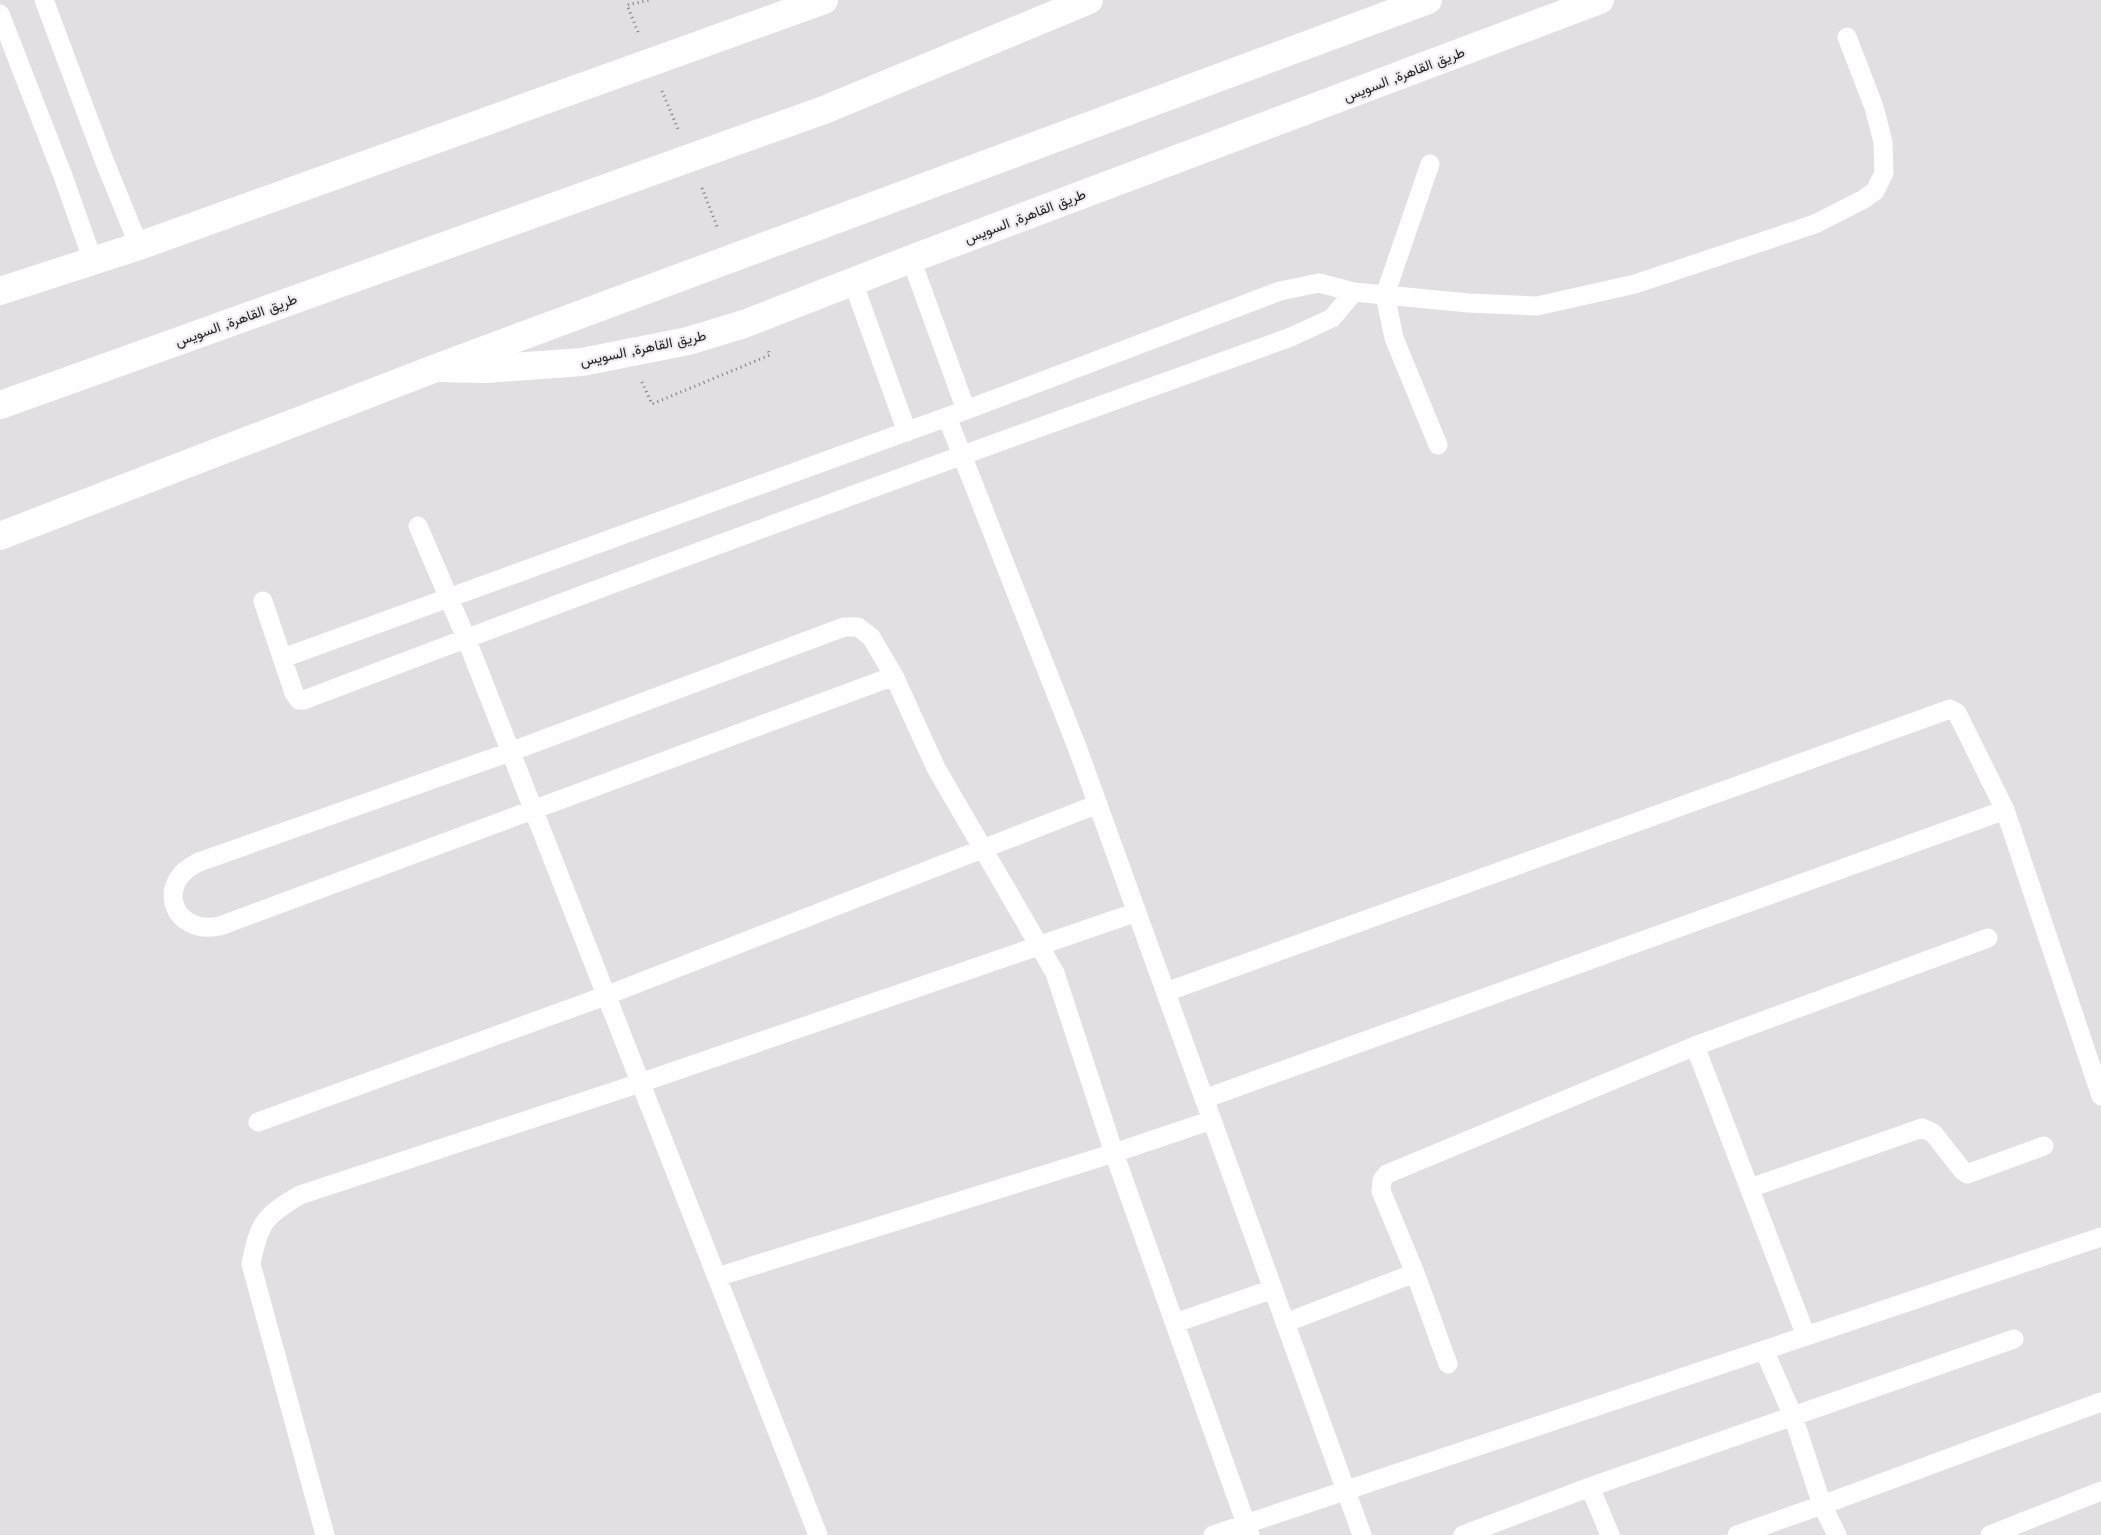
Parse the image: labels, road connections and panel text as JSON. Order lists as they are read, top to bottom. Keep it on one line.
{"streets":{"main road":["طريق القاهرة, السويس"]}}
